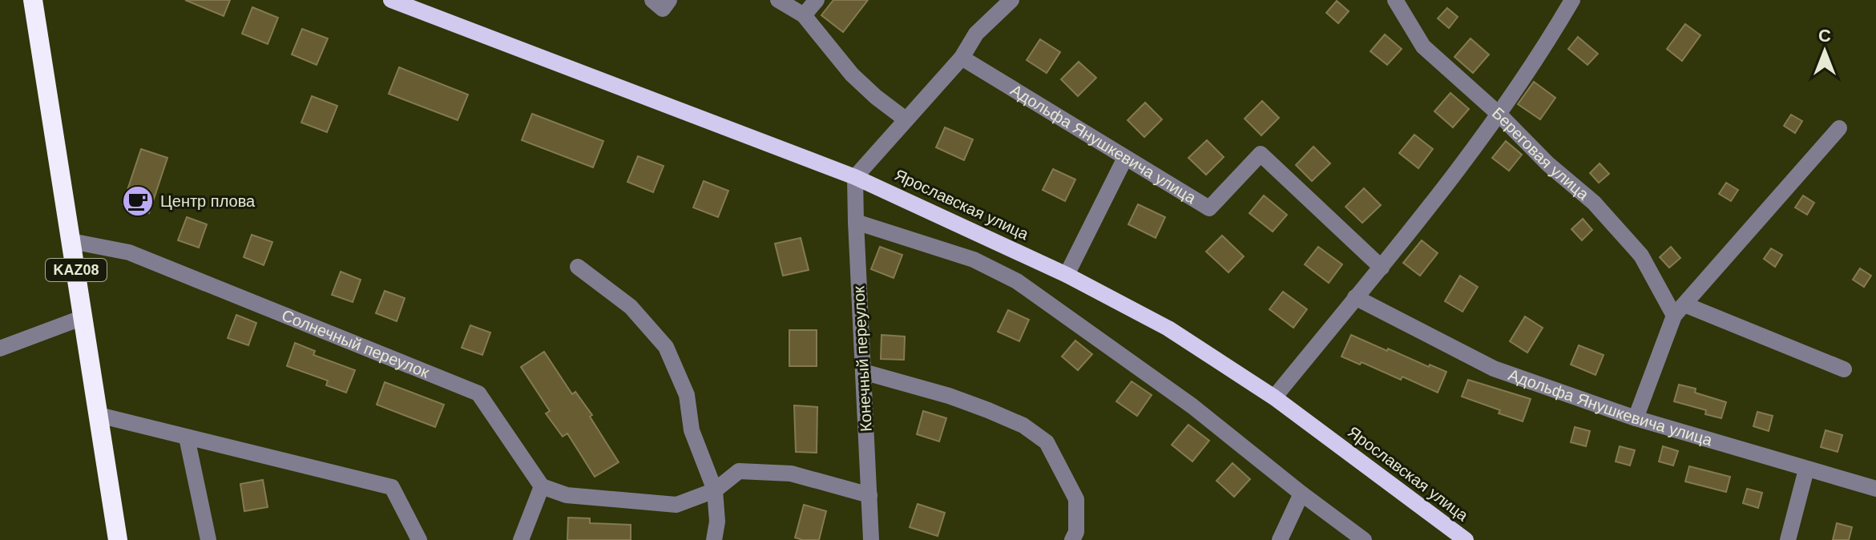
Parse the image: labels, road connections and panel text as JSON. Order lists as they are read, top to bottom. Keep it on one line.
{"streets":{"highway":["KAZ08"],"main road":["Ярославская улица"],"street":["Адольфа Янушкевича улица","Береговая улица","Солнечный переулок","Конечный переулок"]},"crossings":[["Ярославская улица","Конечный переулок"],["KAZ08","Солнечный переулок"]],"places":{"cafe":["Центр плова"]},"north":"top"}
